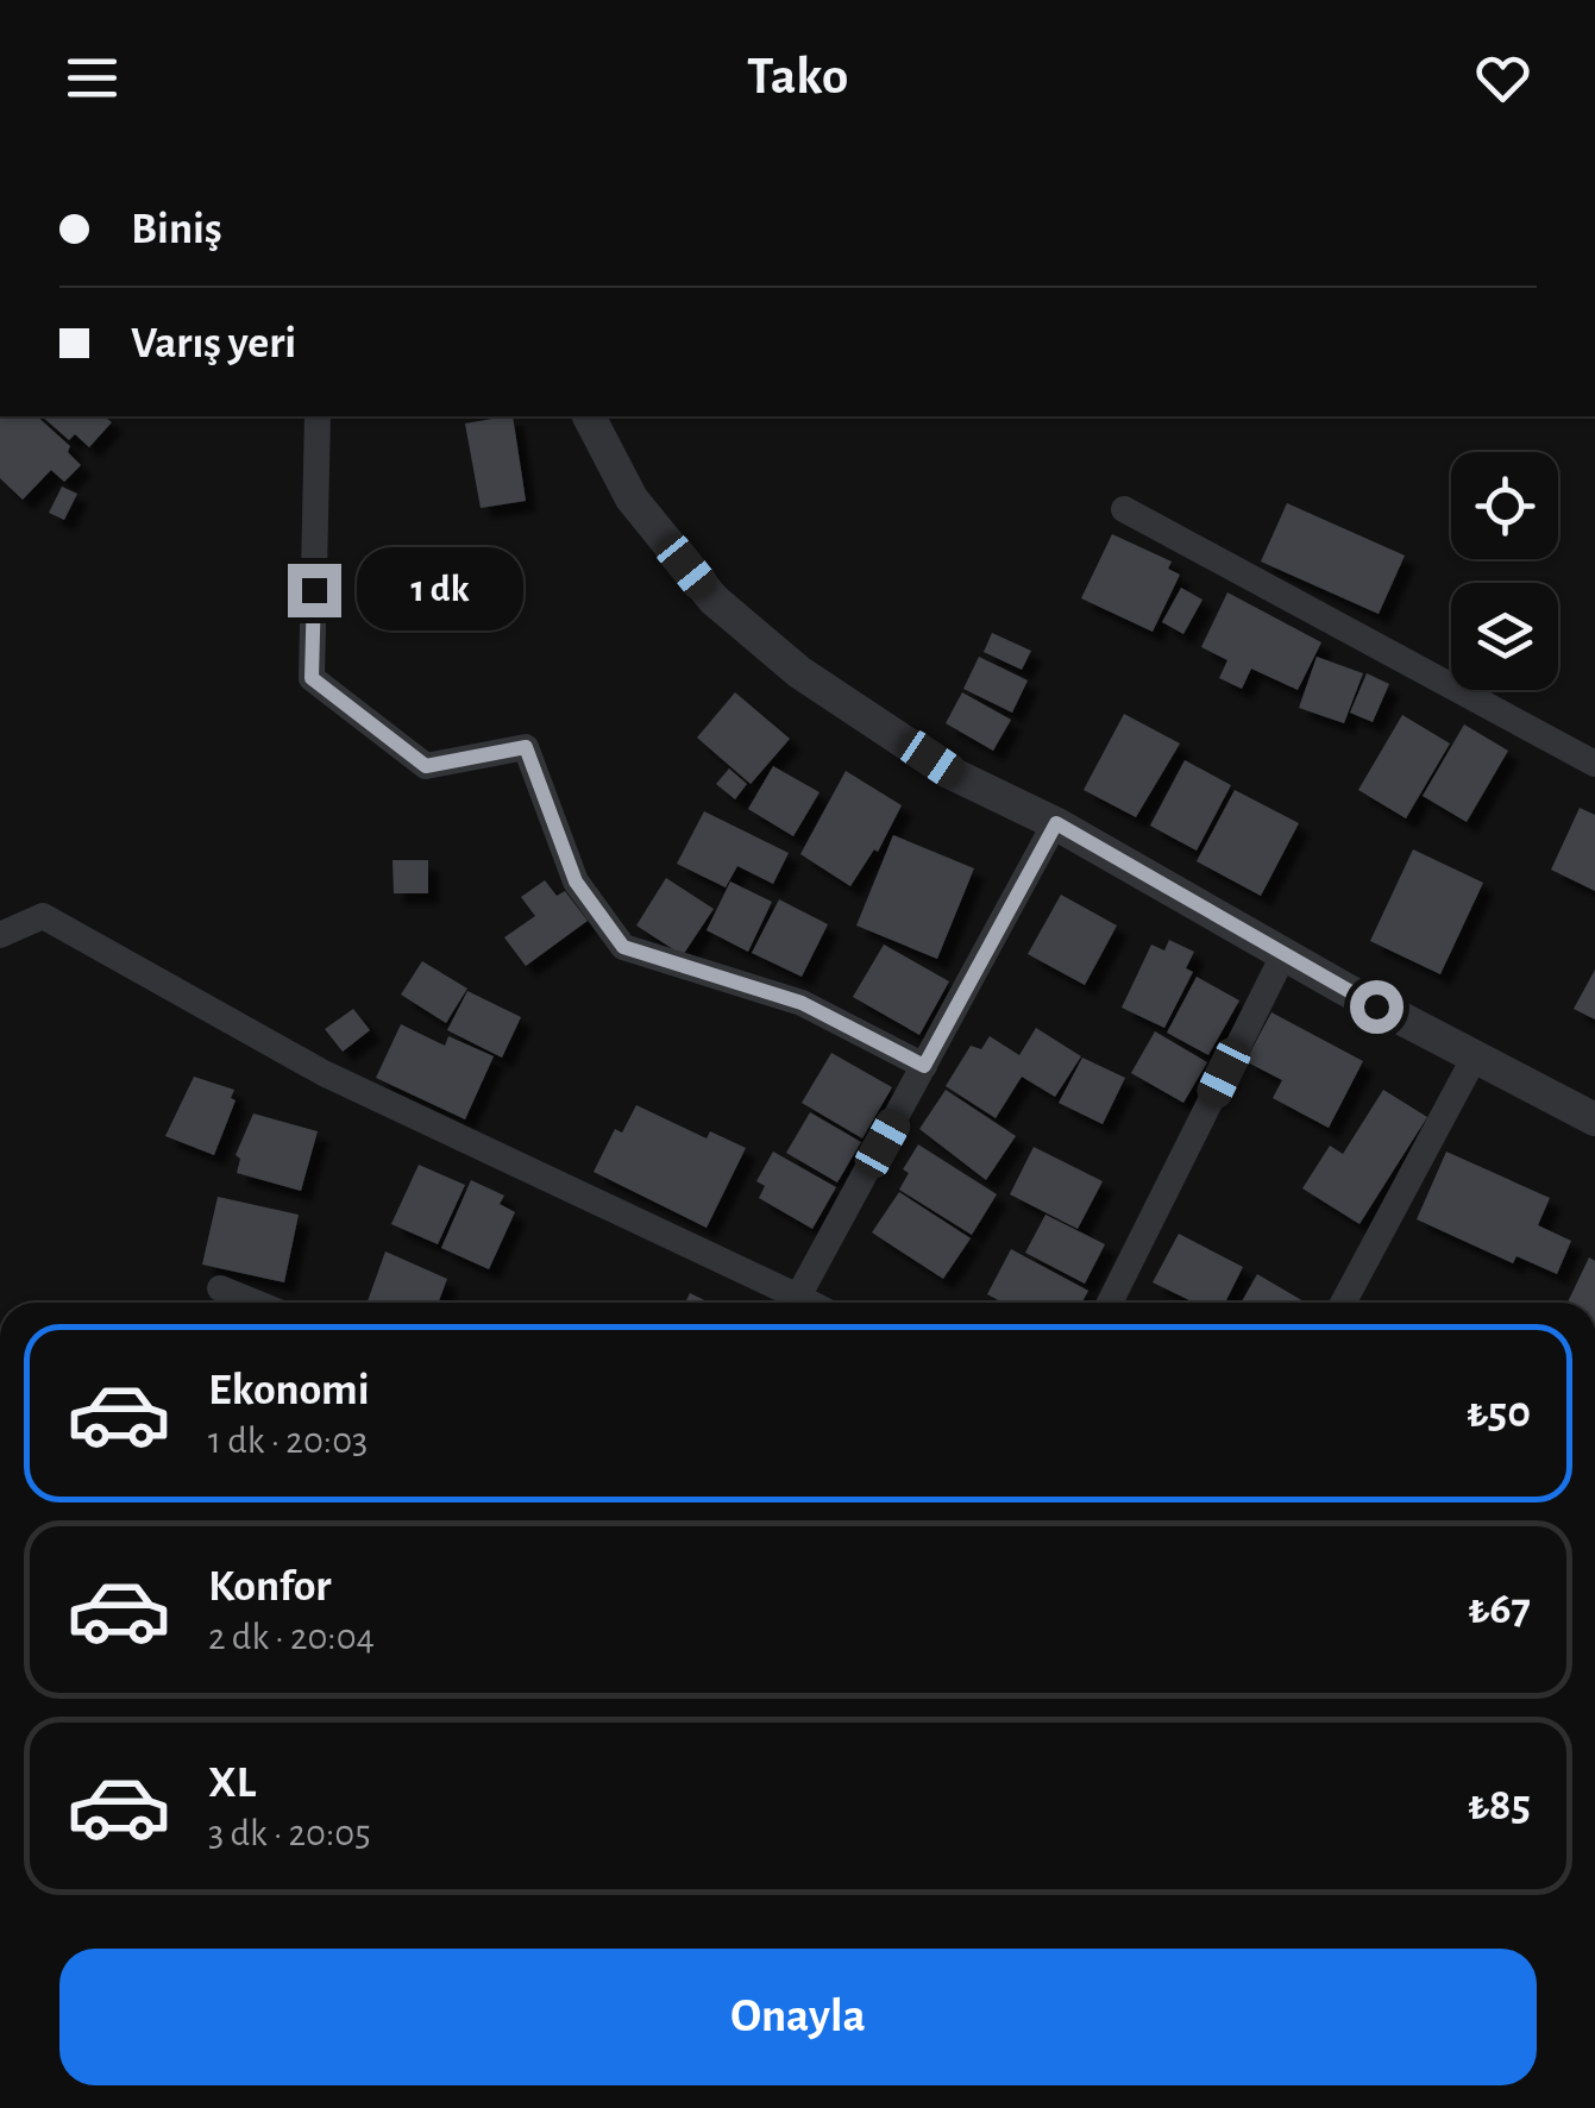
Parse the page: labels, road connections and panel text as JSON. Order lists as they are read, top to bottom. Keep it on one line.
{"page":{"header":"Tako","banner":["Biniş","Varış yeri"],"bubble":"1 dk","list":[{"name":"Ekonomi","note":"1 dk · 20:03","value":"₺50"},{"name":"Konfor","note":"2 dk · 20:04","value":"₺67"},{"name":"XL","note":"3 dk · 20:05","value":"₺85"}],"buttons":"Onayla"}}
